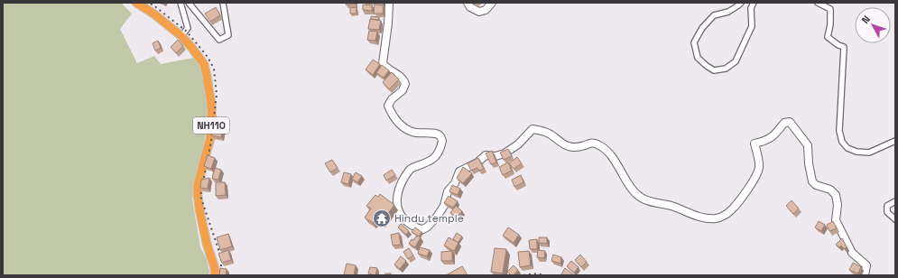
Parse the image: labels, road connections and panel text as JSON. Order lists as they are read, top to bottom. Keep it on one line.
{"streets":{"highway":["NH110"]},"places":{"temple":["Hindu temple"]},"north":"top left"}
